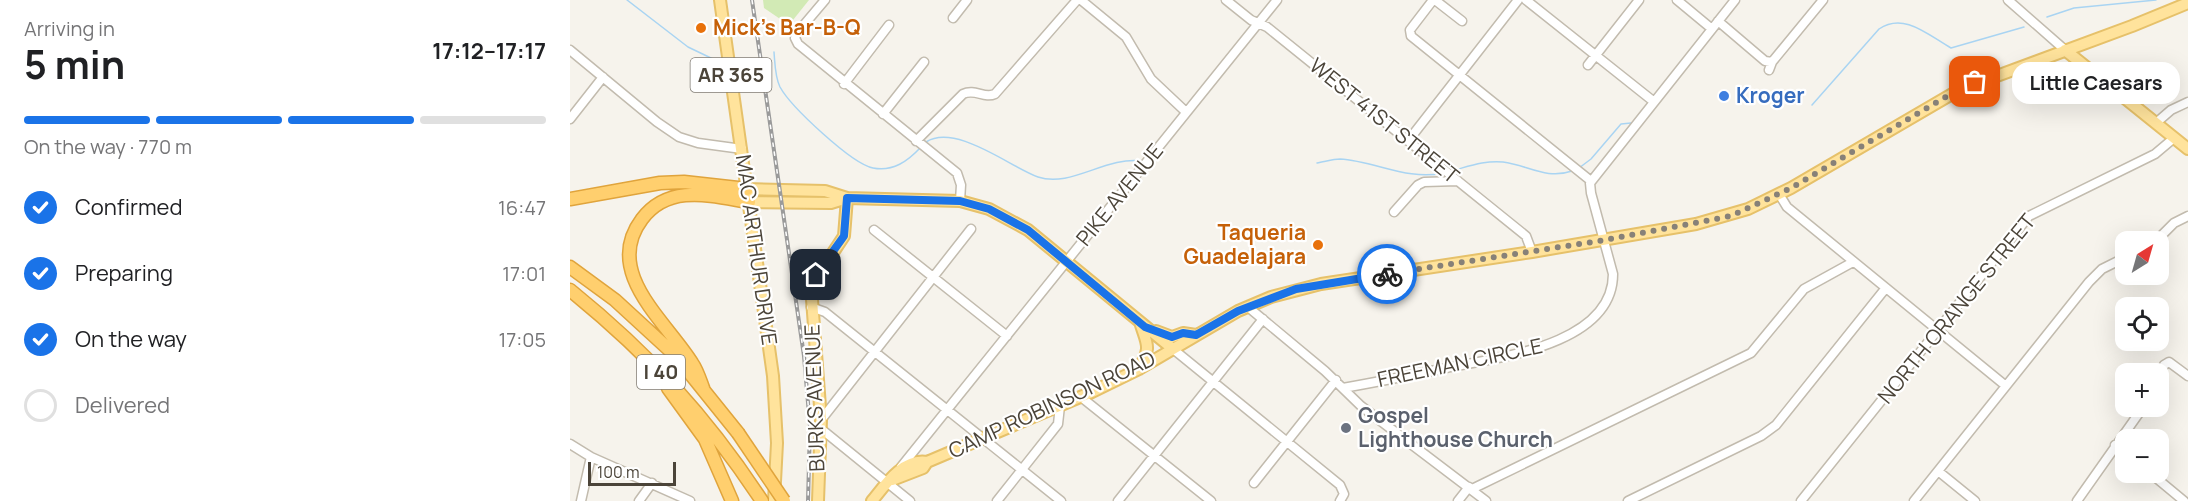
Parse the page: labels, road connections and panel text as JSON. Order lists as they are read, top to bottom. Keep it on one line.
{"streets":{"highway":["I 40"],"main road":["AR 365","PIKE AVENUE","MAC ARTHUR DRIVE","BURKS AVENUE","CAMP ROBINSON ROAD"],"street":["WEST 41ST STREET","NORTH ORANGE STREET","FREEMAN CIRCLE"]},"crossings":[["WEST 41ST STREET","PIKE AVENUE"],["WEST 41ST STREET","CAMP ROBINSON ROAD"],["PIKE AVENUE","CAMP ROBINSON ROAD"],["FREEMAN CIRCLE","CAMP ROBINSON ROAD"]],"places":["Mick's Bar-B-Q","Little Caesars","Kroger","Taqueria Guadelajara","Gospel Lighthouse Church"],"scale_bar":"100 m","north":"top right","page":{"heading":["5 min","Arriving in","17:12–17:17"],"bubble":"Little Caesars","bar":"On the way · 770 m","list":[["Confirmed","16:47"],["Preparing","17:01"],["On the way","17:05"],"Delivered"],"map_buttons":["+","−"],"scale":"100 m"}}
